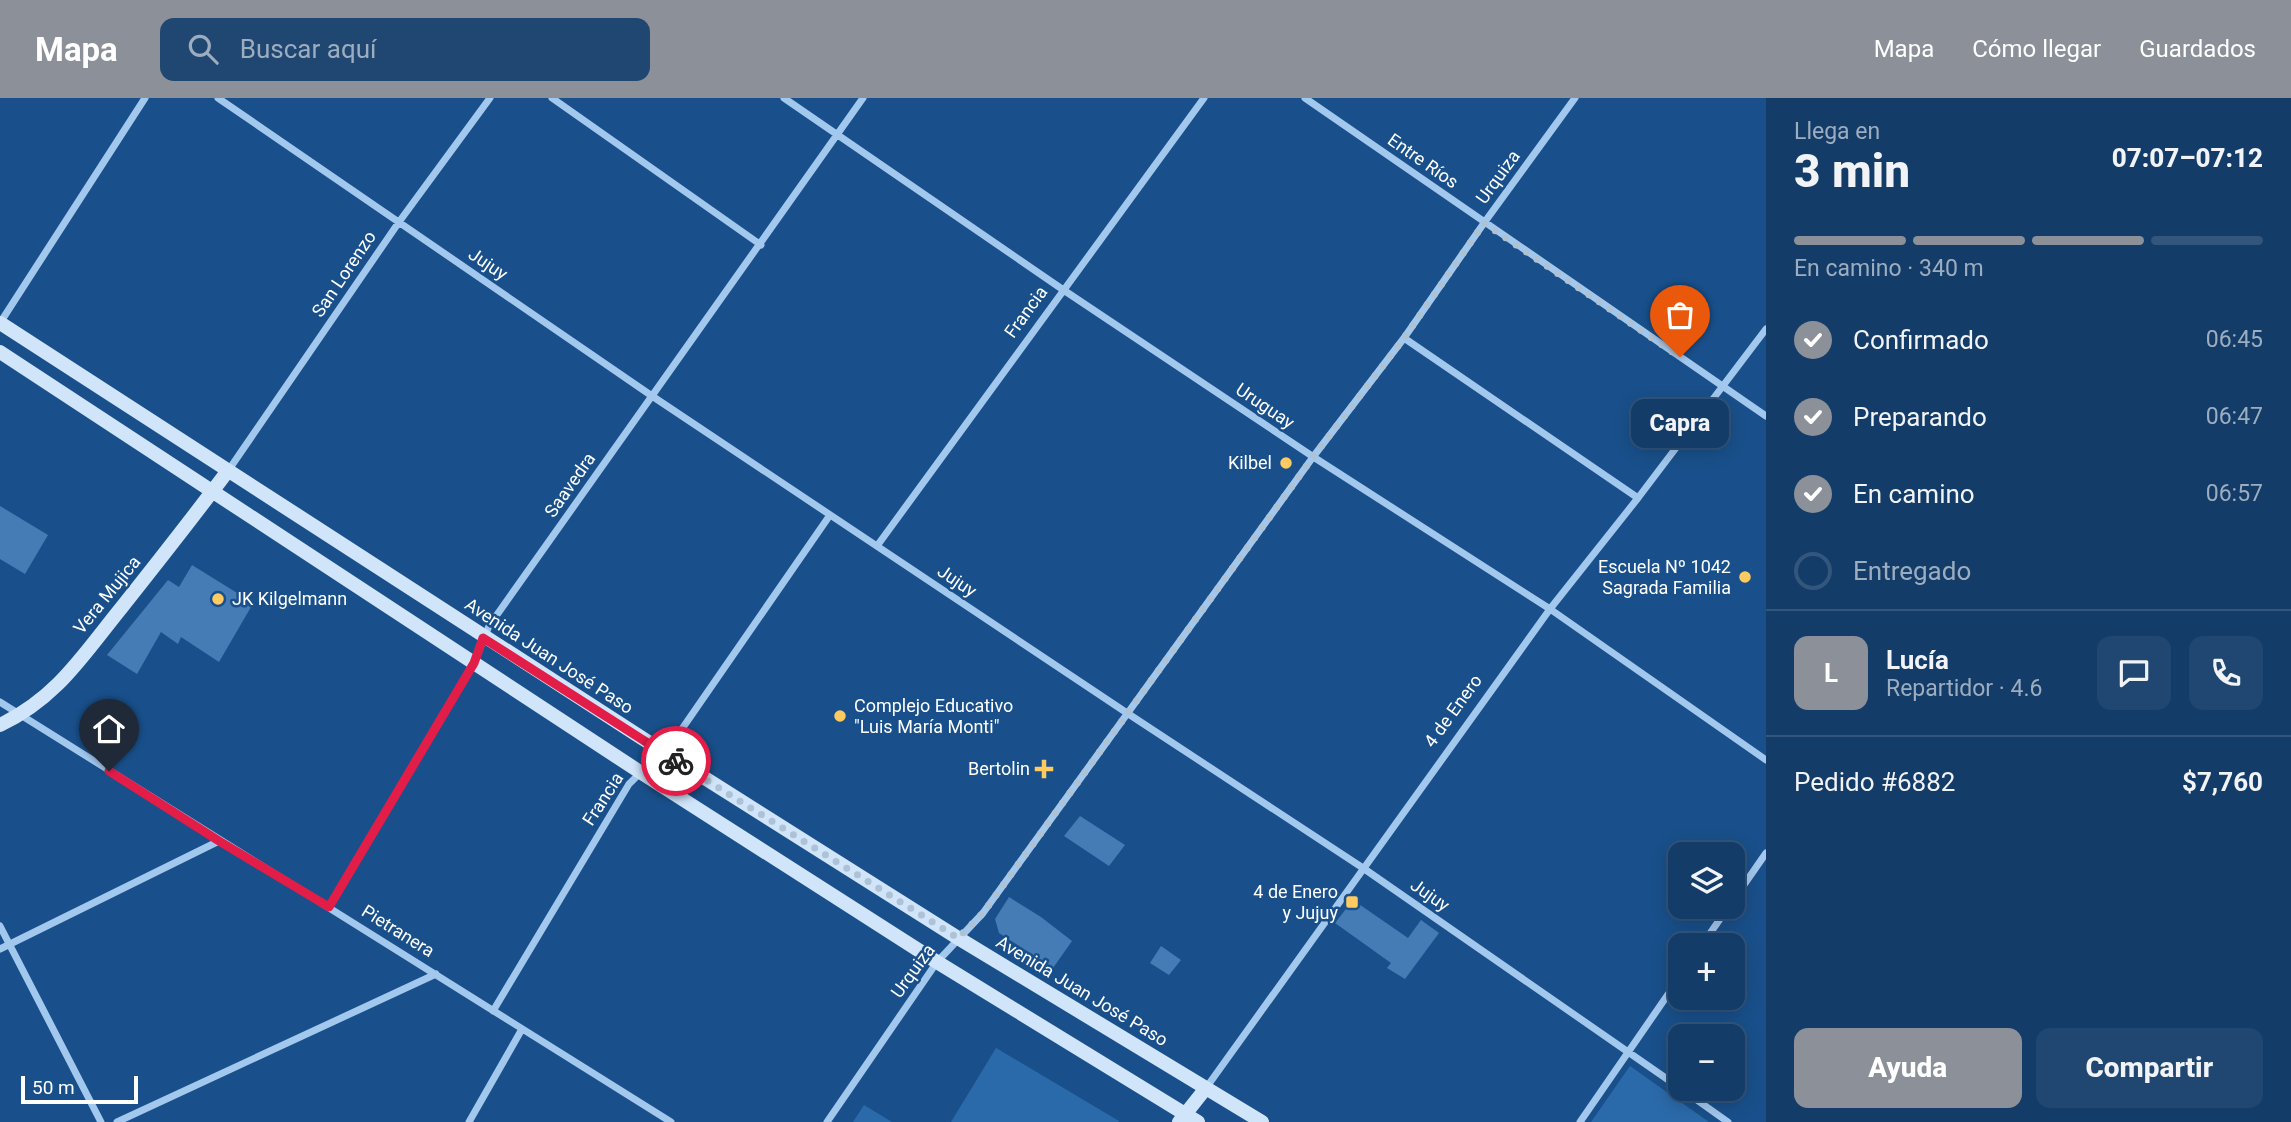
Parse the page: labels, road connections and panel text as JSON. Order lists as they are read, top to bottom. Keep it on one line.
{"streets":{"main road":["Vera Mujica","Avenida Juan José Paso","4 de Enero"],"street":["Entre Ríos","Urquiza","Jujuy","San Lorenzo","Francia","Uruguay","Saavedra","Pietranera"]},"crossings":[["Entre Ríos","Urquiza"],["Entre Ríos","4 de Enero"],["Urquiza","Jujuy"],["Urquiza","Uruguay"],["Urquiza","Avenida Juan José Paso"],["Jujuy","San Lorenzo"],["Jujuy","Francia"],["Jujuy","Saavedra"],["Jujuy","4 de Enero"],["San Lorenzo","Vera Mujica"],["San Lorenzo","Avenida Juan José Paso"],["Francia","Uruguay"],["Francia","Avenida Juan José Paso"],["Francia","Pietranera"],["Uruguay","Saavedra"],["Uruguay","4 de Enero"],["Saavedra","Avenida Juan José Paso"],["Saavedra","Pietranera"],["Vera Mujica","Avenida Juan José Paso"],["Vera Mujica","Pietranera"],["Avenida Juan José Paso","4 de Enero"]],"places":{"other":["Capra","Kilbel","Escuela Nº 1042 Sagrada Familia","JK Kilgelmann","Complejo Educativo \"Luis María Monti\""],"health":["Bertolin"],"transit":["4 de Enero y Jujuy"]},"scale_bar":"50 m","page":{"header":"Mapa","search":"Buscar aquí","nav":["Mapa","Cómo llegar","Guardados"],"heading":["3 min","Llega en","07:07–07:12"],"panel":["Lucía","Repartidor · 4.6","Pedido #6882","$7,760"],"bar":"En camino · 340 m","list":[["Confirmado","06:45"],["Preparando","06:47"],["En camino","06:57"],"Entregado"],"bubble":"Capra","round":"L","map_buttons":["+","−"],"buttons":["Ayuda","Compartir"],"scale":"50 m"}}
